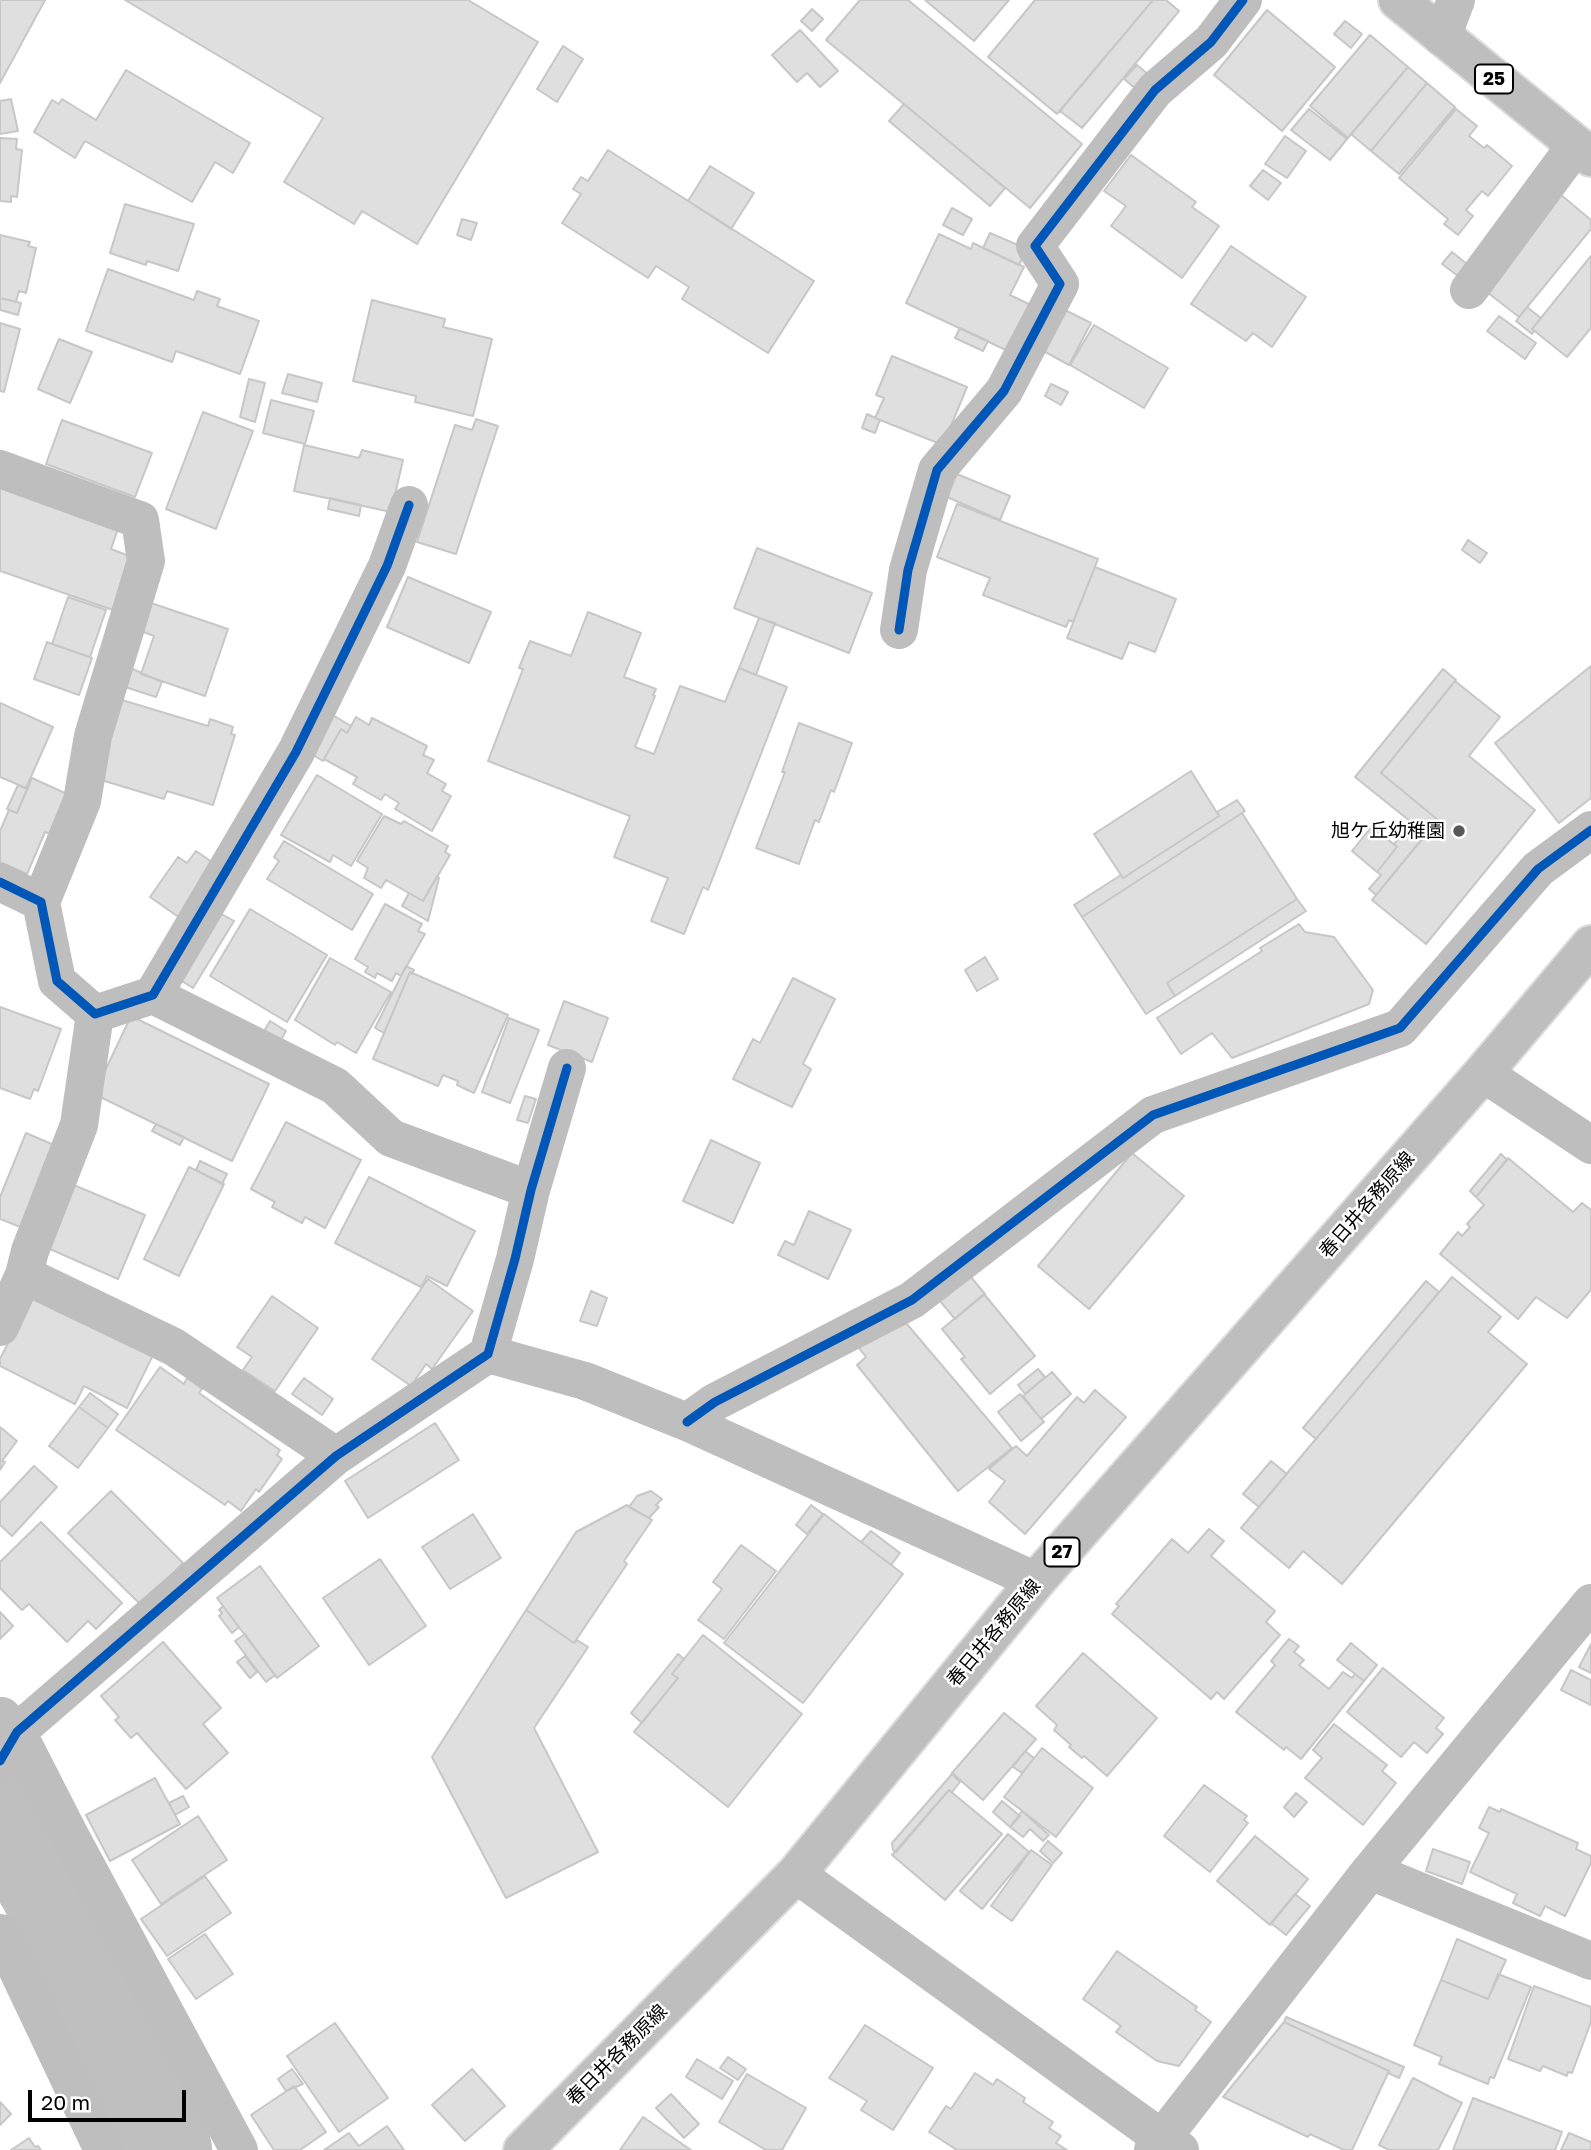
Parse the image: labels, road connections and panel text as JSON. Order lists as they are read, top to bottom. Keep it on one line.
{"streets":{"street":["25","春日井各務原線","27"]},"places":["旭ケ丘幼稚園"],"scale_bar":"20 m"}
